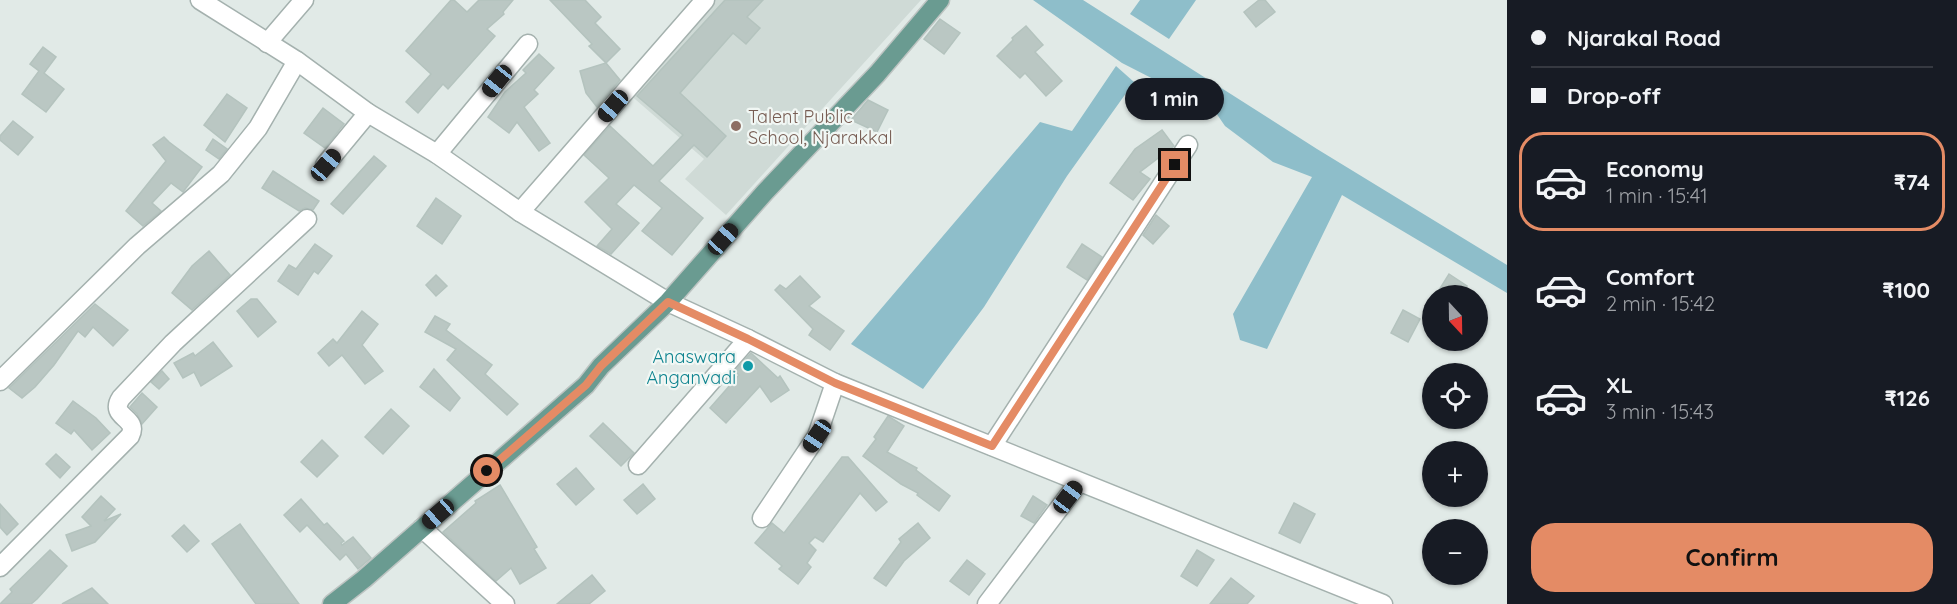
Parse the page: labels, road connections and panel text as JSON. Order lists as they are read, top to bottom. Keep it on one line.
{"places":["Talent Public School, Njarakkal","Anaswara Anganvadi"],"north":"bottom","page":{"banner":["Njarakal Road","Drop-off"],"bubble":"1 min","list":[{"name":"Economy","note":"1 min · 15:41","value":"₹74"},{"name":"Comfort","note":"2 min · 15:42","value":"₹100"},{"name":"XL","note":"3 min · 15:43","value":"₹126"}],"map_buttons":["+","−"],"buttons":"Confirm"}}
